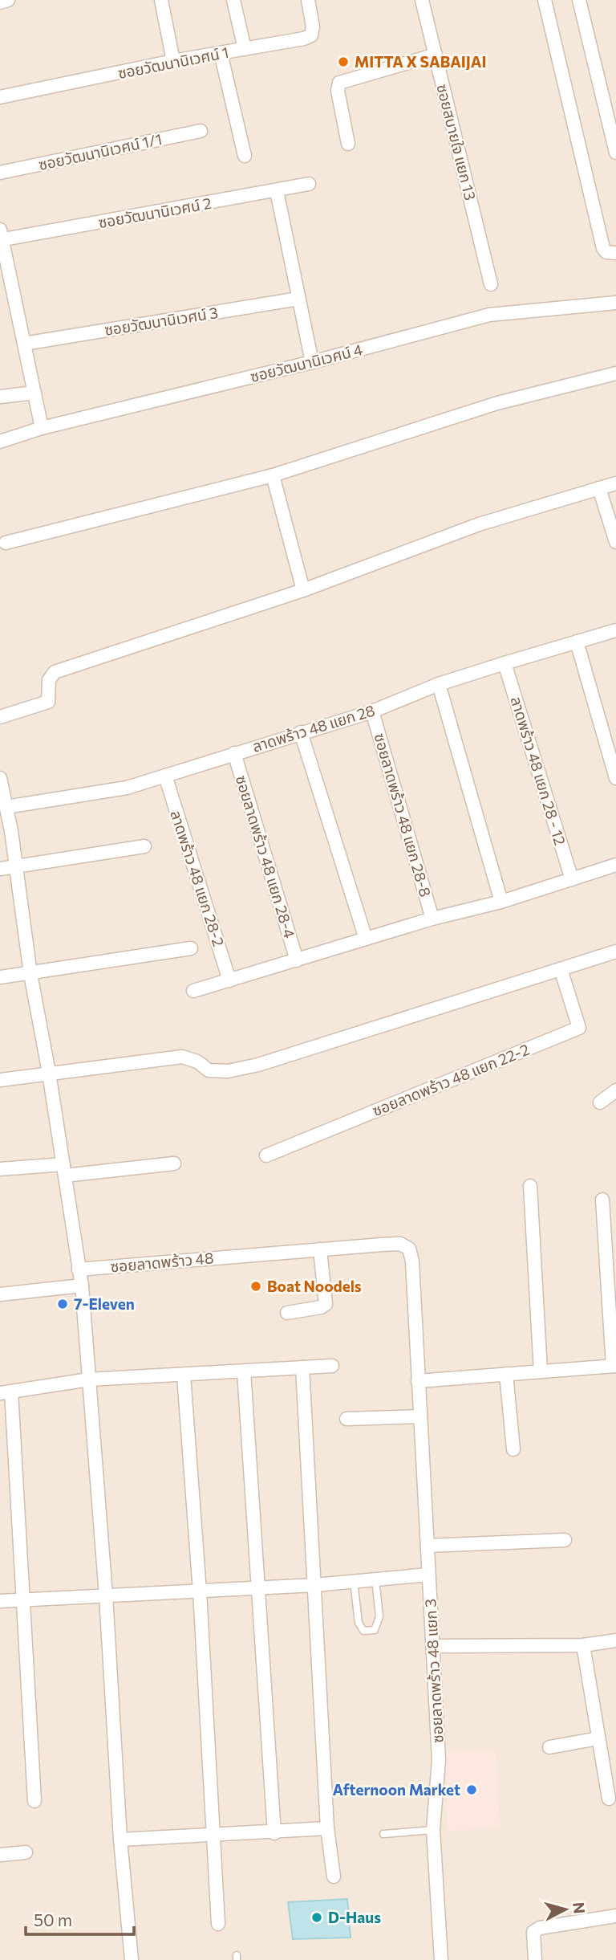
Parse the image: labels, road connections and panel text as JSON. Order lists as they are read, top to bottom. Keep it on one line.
{"streets":{"street":["ซอยวัฒนานิเวศน์ 1","ซอยสบายใจ แยก 13","ซอยวัฒนานิเวศน์ 1/1","ซอยวัฒนานิเวศน์ 2","ซอยวัฒนานิเวศน์ 3","ซอยวัฒนานิเวศน์ 4","ลาดพร้าว 48 แยก 28","ลาดพร้าว 48 แยก 28 - 12","ซอยลาดพร้าว 48 แยก 28-8","ซอยลาดพร้าว 48 แยก 28-4","ลาดพร้าว 48 แยก 28-2","ซอยลาดพร้าว 48 แยก 22-2","ซอยลาดพร้าว 48","ซอยลาดพร้าว 48 แยก 3"]},"crossings":[["ลาดพร้าว 48 แยก 28","ลาดพร้าว 48 แยก 28 - 12"],["ลาดพร้าว 48 แยก 28","ซอยลาดพร้าว 48 แยก 28-8"],["ลาดพร้าว 48 แยก 28","ซอยลาดพร้าว 48 แยก 28-4"],["ลาดพร้าว 48 แยก 28","ลาดพร้าว 48 แยก 28-2"],["ซอยลาดพร้าว 48","ซอยลาดพร้าว 48 แยก 3"]],"places":["MITTA X SABAIJAI","Boat Noodels","7-Eleven","Afternoon Market","D-Haus"],"scale_bar":"50 m","north":"right"}
